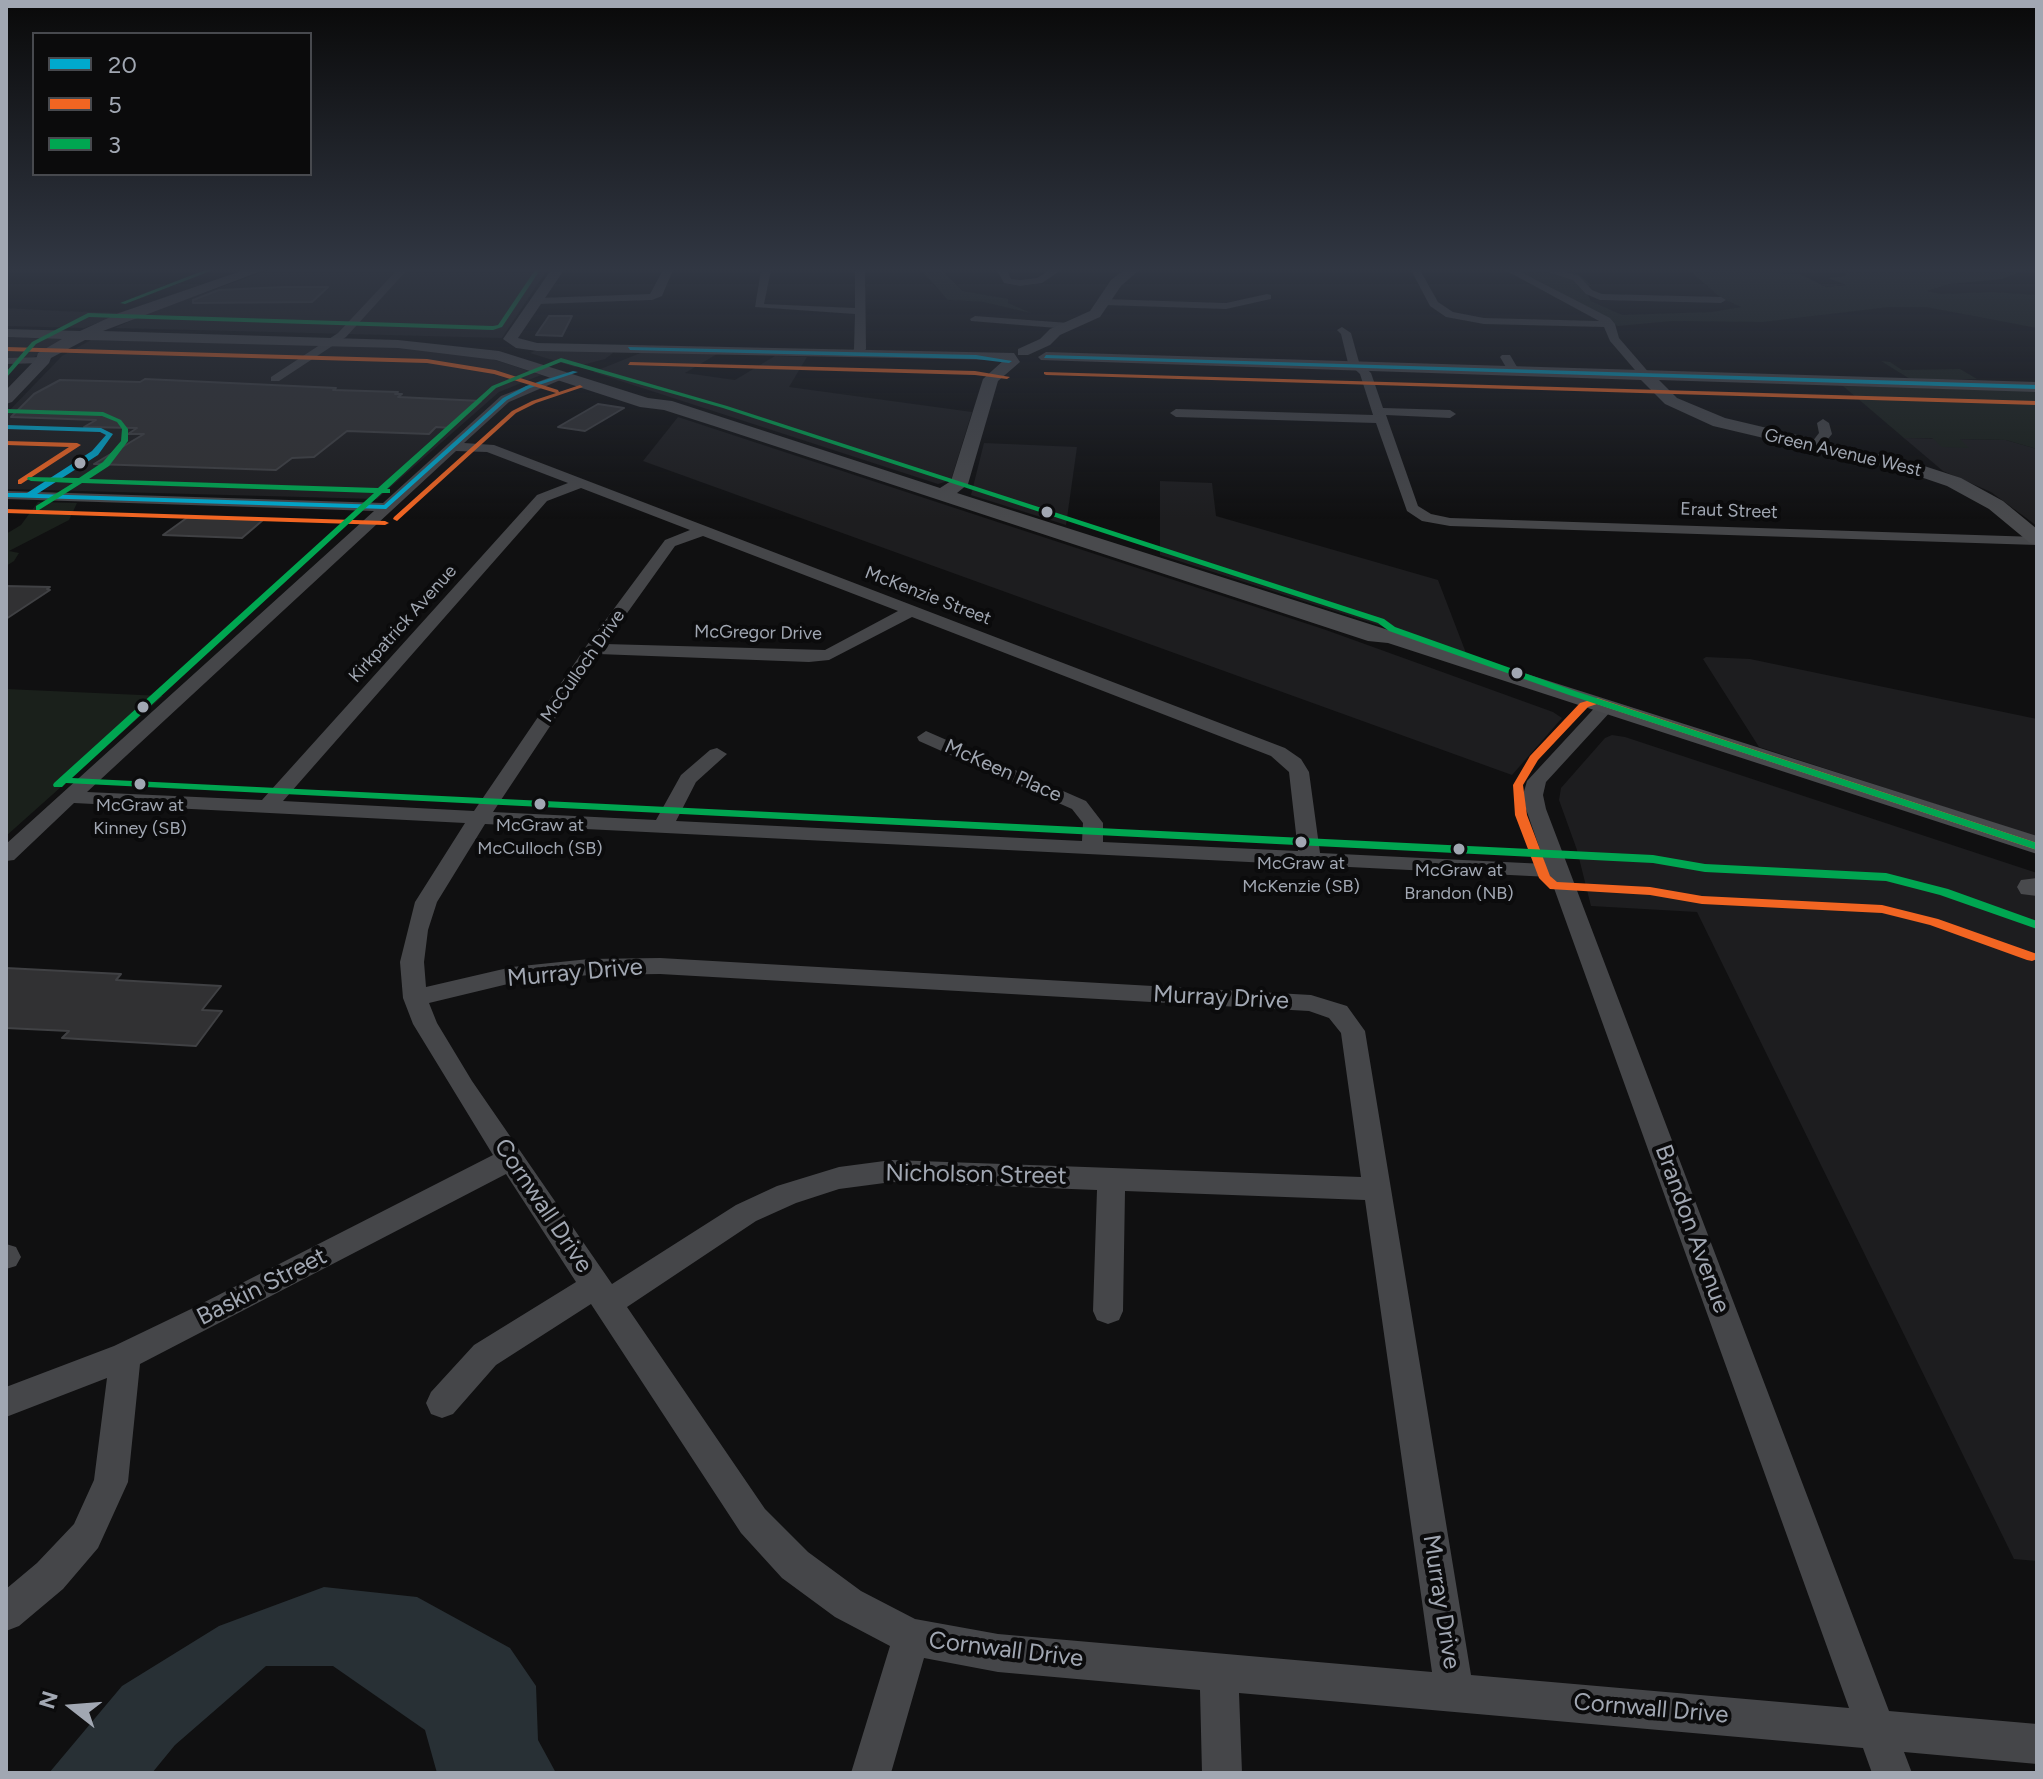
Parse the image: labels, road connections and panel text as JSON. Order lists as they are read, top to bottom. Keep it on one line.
{"streets":{"street":["Green Avenue West","Eraut Street","McKenzie Street","Kirkpatrick Avenue","McGregor Drive","McCulloch Drive","McKeen Place","Murray Drive","Nicholson Street","Cornwall Drive","Brandon Avenue","Baskin Street"]},"crossings":[["Green Avenue West","Eraut Street"],["McKenzie Street","Kirkpatrick Avenue"],["McKenzie Street","McGregor Drive"],["McKenzie Street","McCulloch Drive"],["McGregor Drive","McCulloch Drive"],["McCulloch Drive","Cornwall Drive"],["Murray Drive","Nicholson Street"],["Murray Drive","Cornwall Drive"],["Nicholson Street","Cornwall Drive"],["Cornwall Drive","Brandon Avenue"],["Cornwall Drive","Baskin Street"]],"places":["McGraw at Kinney (SB)","McGraw at McCulloch (SB)","McGraw at McKenzie (SB)","McGraw at Brandon (NB)"],"lines":["transit line 20","transit line 5","transit line 3"],"legend":["20","5","3"],"north":"left"}
